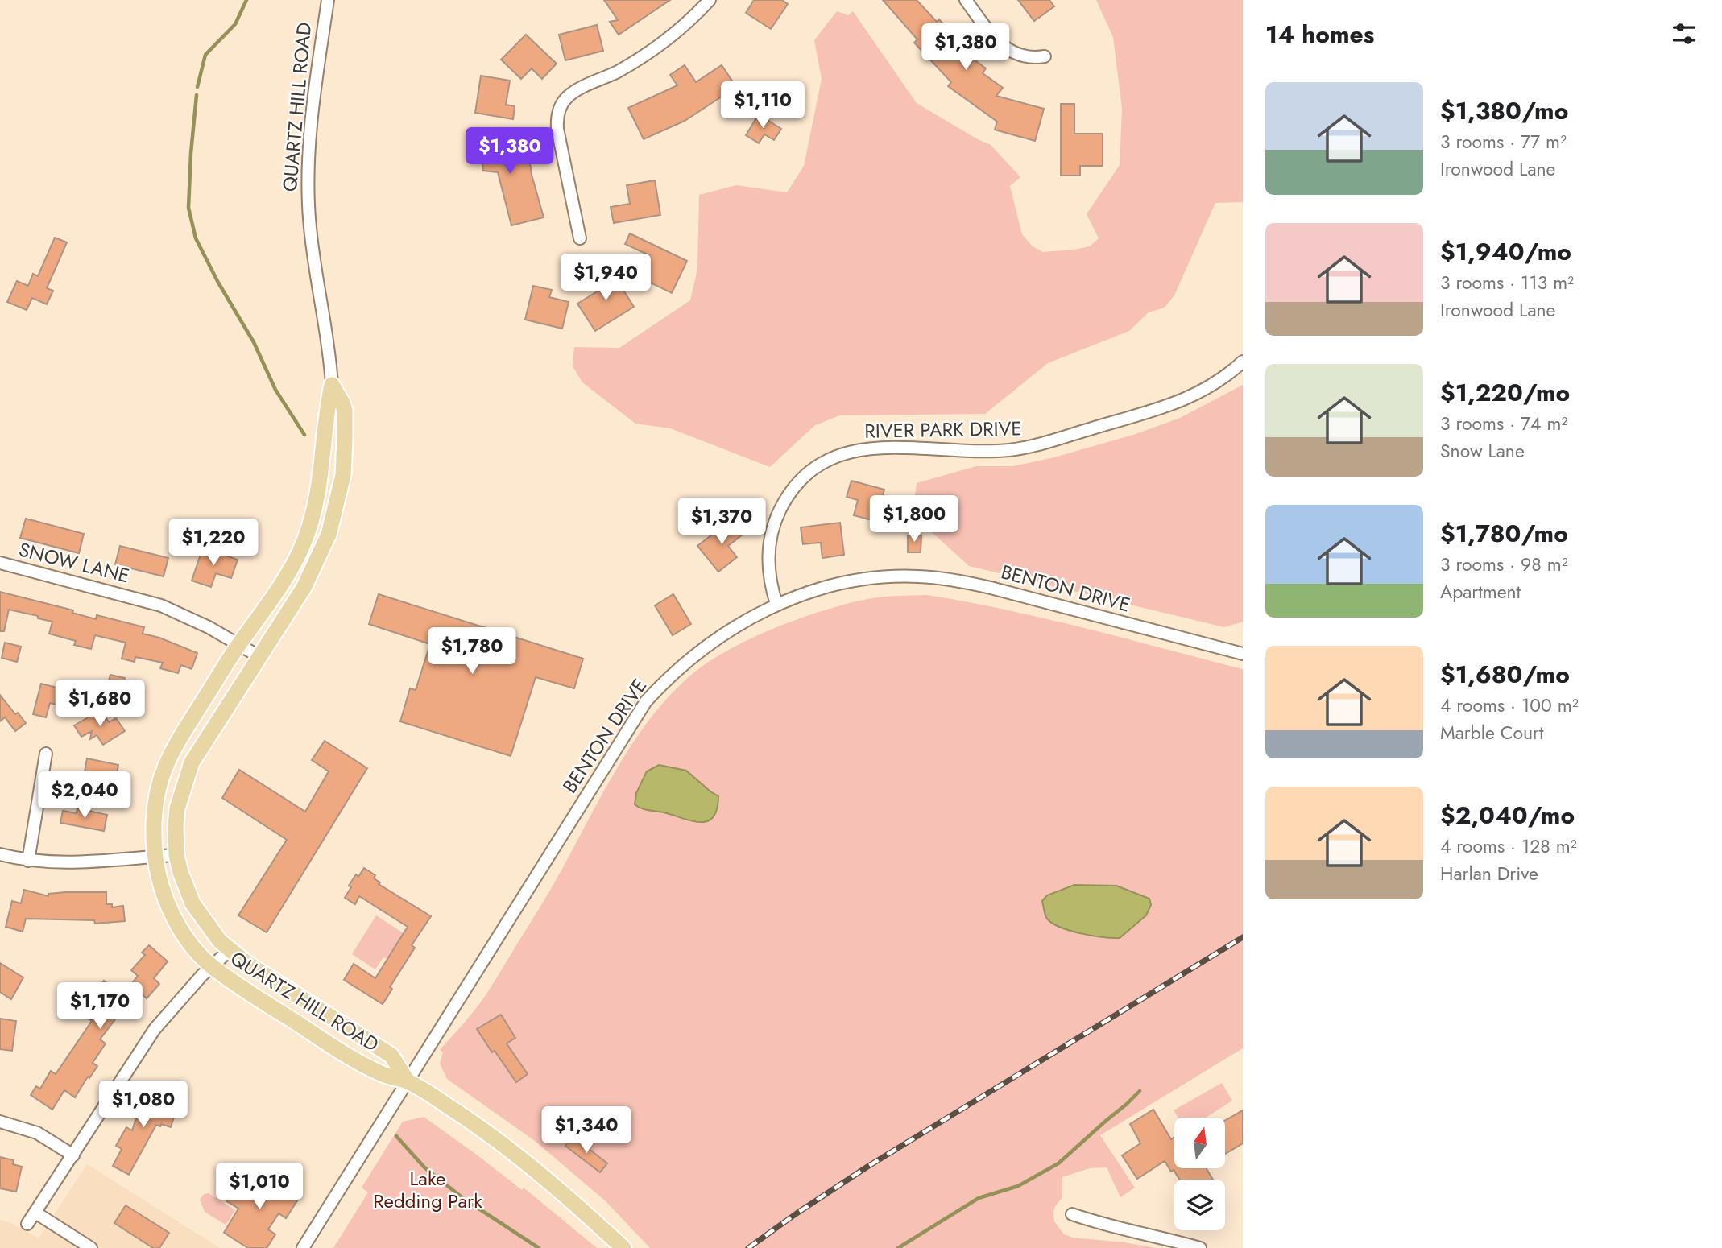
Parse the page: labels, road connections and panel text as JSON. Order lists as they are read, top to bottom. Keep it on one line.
{"streets":{"main road":["QUARTZ HILL ROAD"],"street":["RIVER PARK DRIVE","SNOW LANE","BENTON DRIVE"]},"crossings":[["QUARTZ HILL ROAD","SNOW LANE"],["QUARTZ HILL ROAD","BENTON DRIVE"],["RIVER PARK DRIVE","BENTON DRIVE"]],"parks":["Lake Redding Park"],"north":"top","page":{"heading":"14 homes","price":["$1,380","$1,110","$1,380","$1,940","$1,800","$1,370","$1,220","$1,780","$1,680","$2,040","$1,170","$1,080","$1,340","$1,010"],"list":[{"name":"$1,380/mo","note":"3 rooms · 77 m² · Ironwood Lane"},{"name":"$1,940/mo","note":"3 rooms · 113 m² · Ironwood Lane"},{"name":"$1,220/mo","note":"3 rooms · 74 m² · Snow Lane"},{"name":"$1,780/mo","note":"3 rooms · 98 m² · Apartment"},{"name":"$1,680/mo","note":"4 rooms · 100 m² · Marble Court"},{"name":"$2,040/mo","note":"4 rooms · 128 m² · Harlan Drive"}]}}
